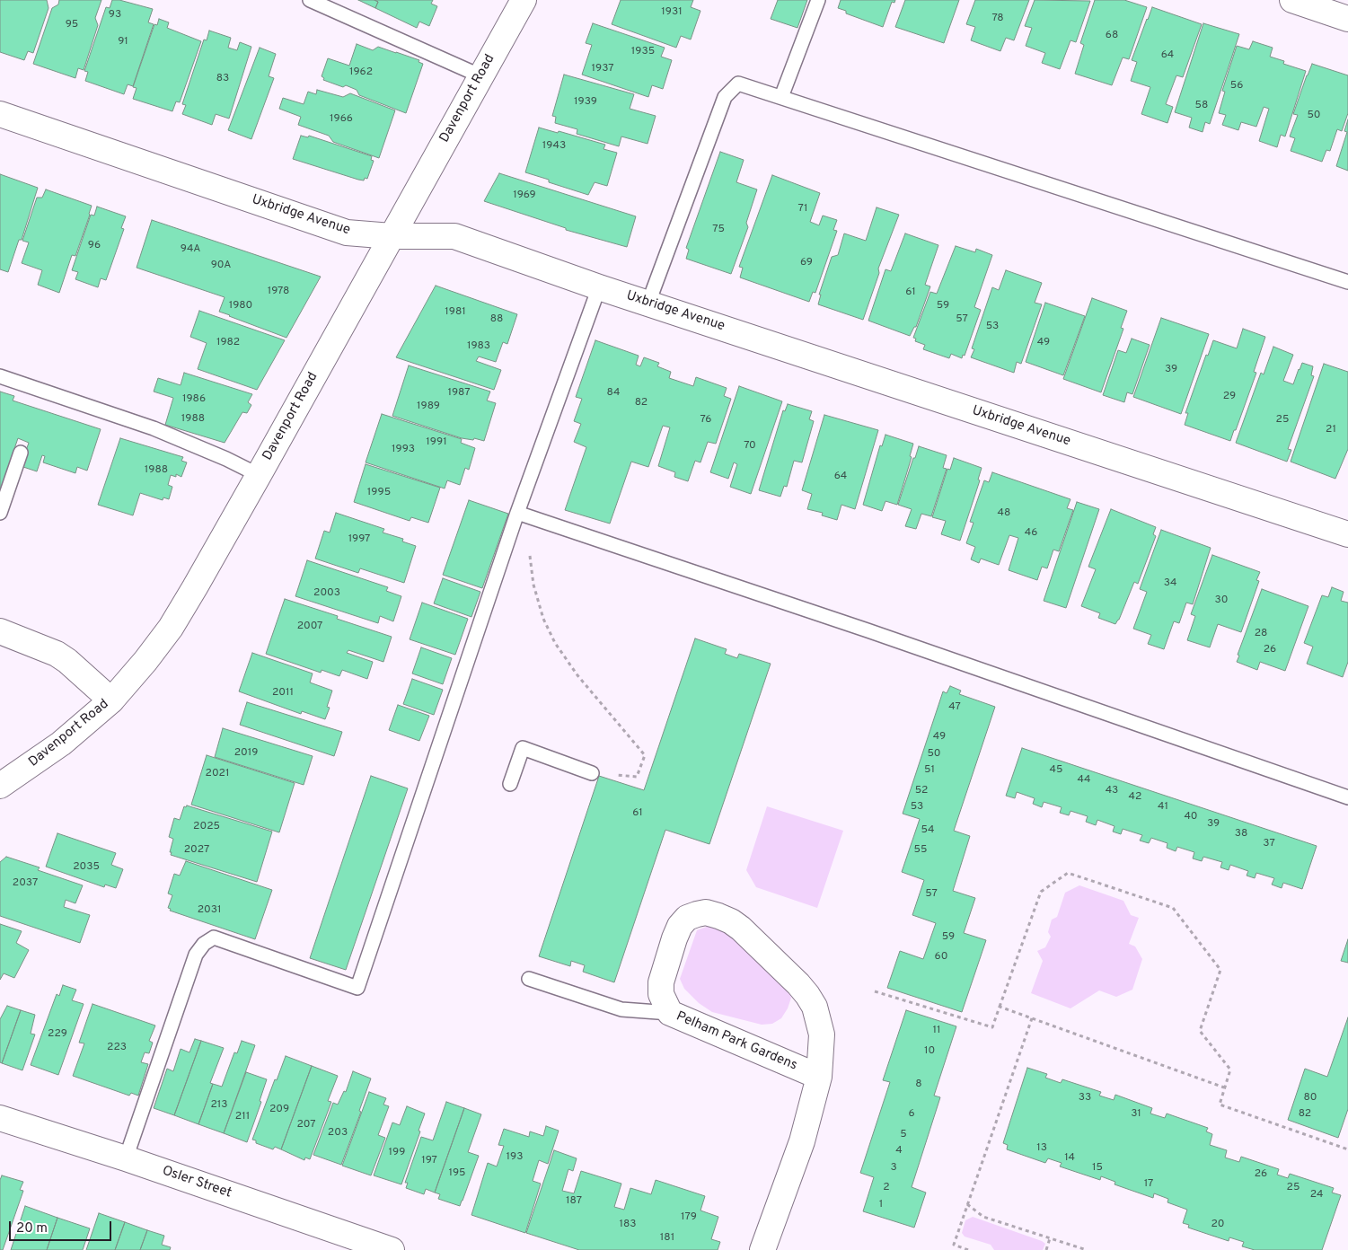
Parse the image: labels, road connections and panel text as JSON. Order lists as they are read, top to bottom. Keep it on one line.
{"streets":{"street":["Davenport Road","Uxbridge Avenue","Pelham Park Gardens","Osler Street"]},"crossings":[["Davenport Road","Uxbridge Avenue"]],"house_numbers":["1931","93","78","95","68","91","1935","64","1937","1962","83","56","1939","58","50","1966","1943","1969","71","75","96","94A","69","90A","1978","61","1980","59","1981","88","57","53","1982","49","1983","39","1987","84","29","1986","82","1989","1988","76","25","21","1991","70","1993","1988","64","1995","48","46","1997","34","2003","30","2007","28","26","2011","47","49","2019","50","51","45","2021","44","52","43","42","53","41","61","40","39","2025","54","38","37","2027","55","2035","2037","57","2031","59","60","11","229","223","10","8","33","80","213","209","6","31","82","211","207","203","5","13","4","199","193","14","197","3","15","195","26","17","2","25","24","187","1","179","183","20","181"],"scale_bar":"20 m"}
